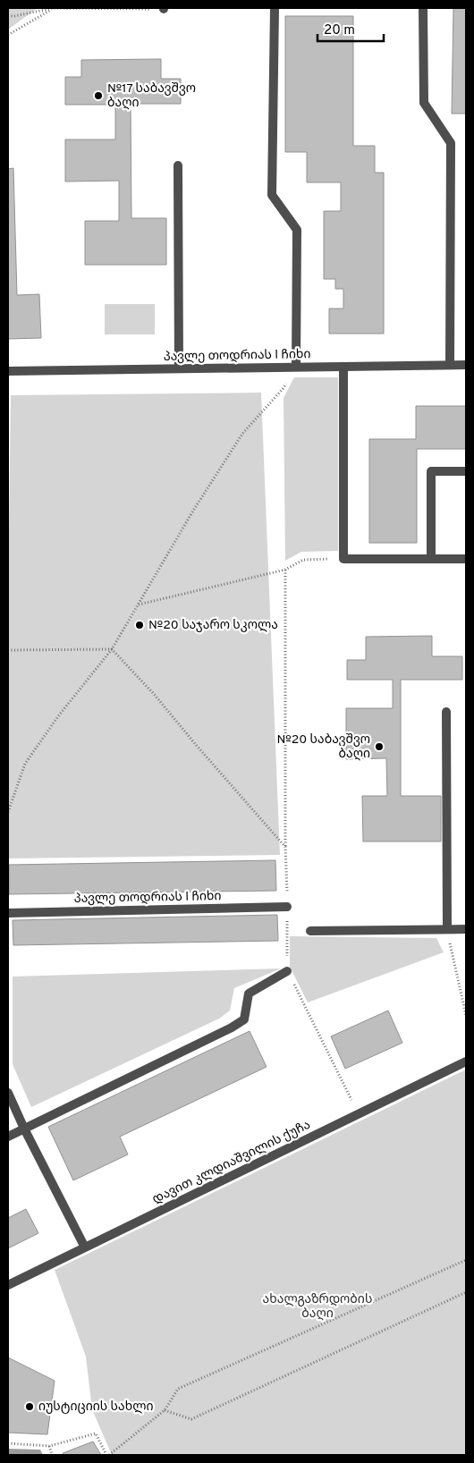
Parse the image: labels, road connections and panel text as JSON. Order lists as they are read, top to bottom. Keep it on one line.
{"streets":{"street":["პავლე თოდრიას I ჩიხი","დავით კლდიაშვილის ქუჩა"]},"parks":["ახალგაზრდობის ბაღი"],"places":["№17 საბავშვო ბაღი","№20 საჯარო სკოლა","№20 საბავშვო ბაღი","იუსტიციის სახლი"],"scale_bar":"20 m"}
